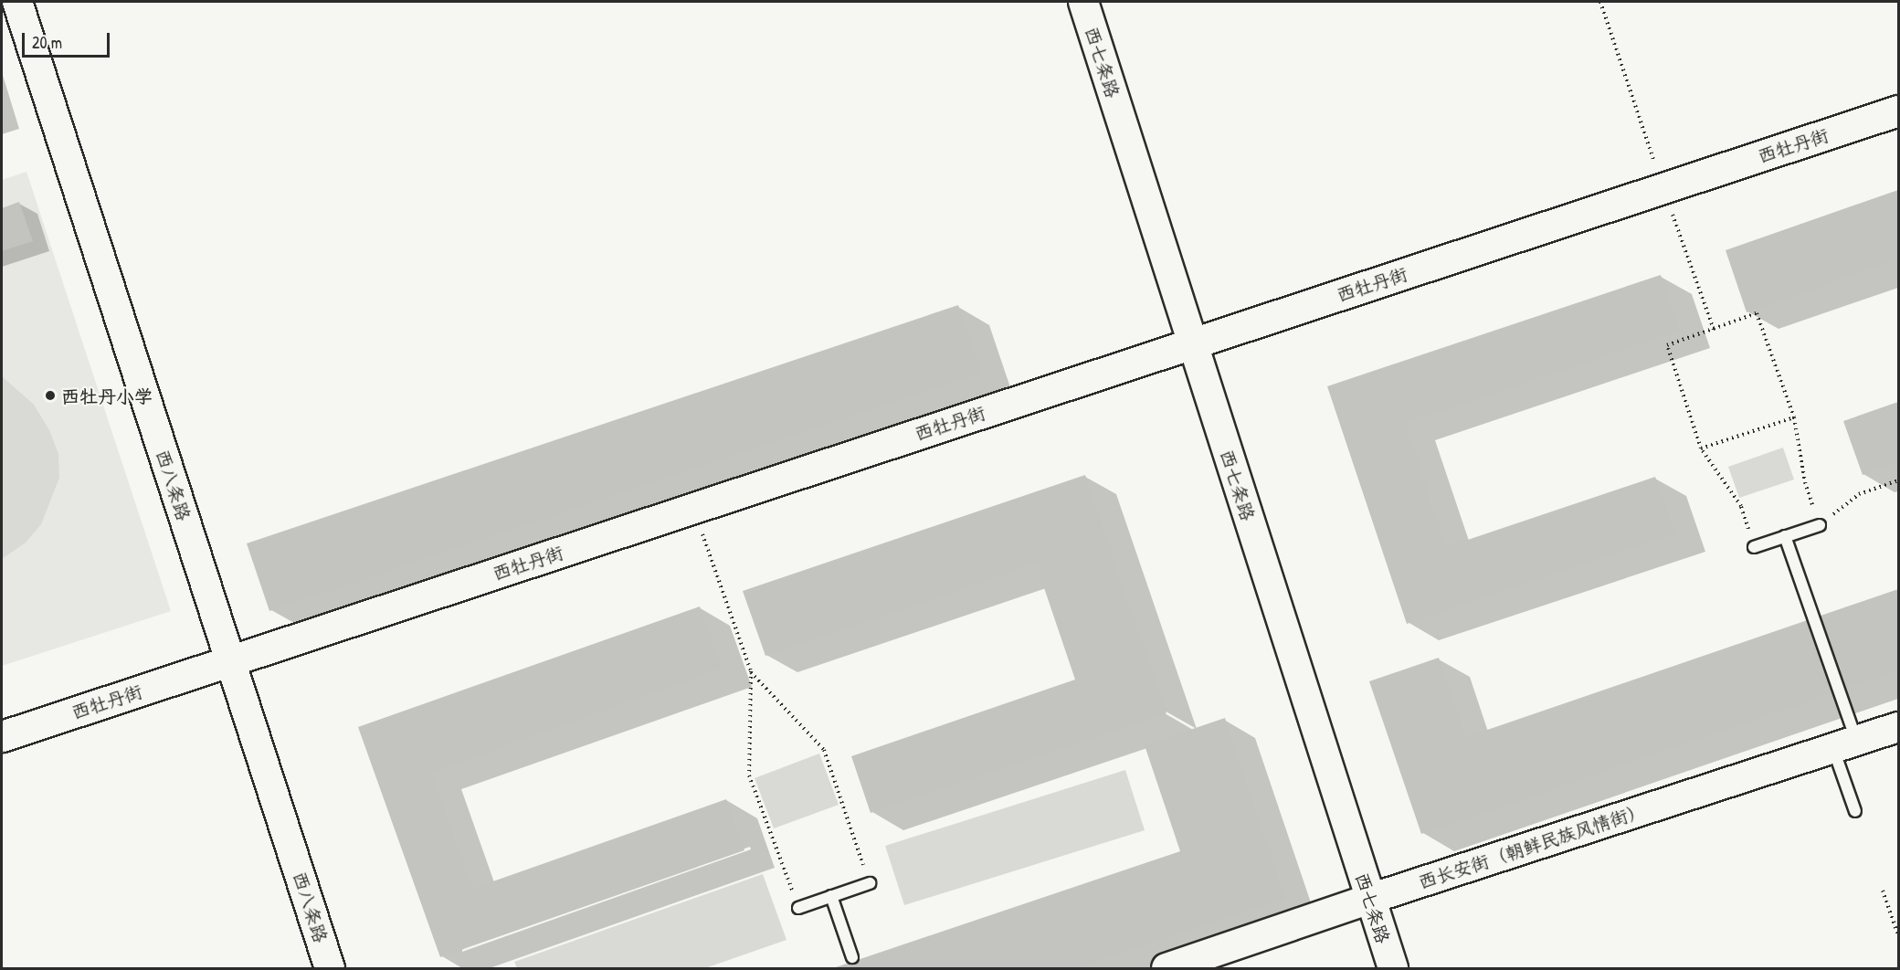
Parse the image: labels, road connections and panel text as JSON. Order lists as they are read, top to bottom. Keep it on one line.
{"streets":{"main road":["西牡丹街"],"street":["西七条路","西八条路","西长安街（朝鲜民族风情街）"]},"crossings":[["西七条路","西牡丹街"],["西七条路","西长安街（朝鲜民族风情街）"],["西牡丹街","西八条路"]],"places":["西牡丹小学"],"scale_bar":"20 m"}
